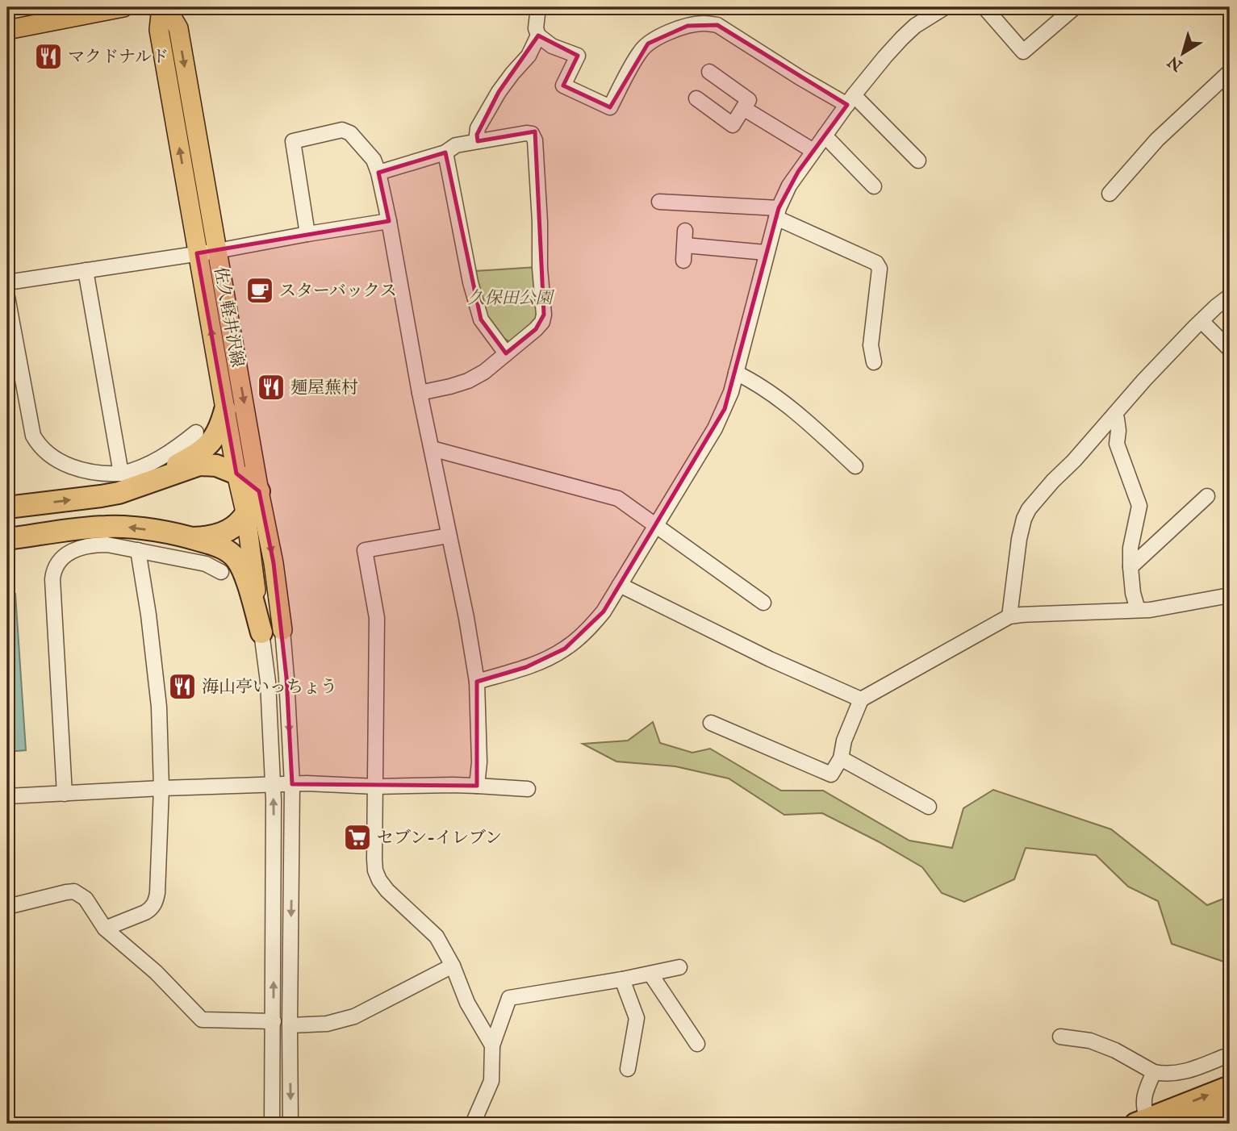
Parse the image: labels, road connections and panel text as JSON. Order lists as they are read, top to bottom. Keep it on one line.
{"streets":{"main road":["佐久軽井沢線"]},"parks":["久保田公園"],"places":{"restaurant":["マクドナルド","麺屋蕪村","海山亭いっちょう"],"cafe":["スターバックス"],"supermarket":["セブン-イレブン"]},"north":"bottom left"}
